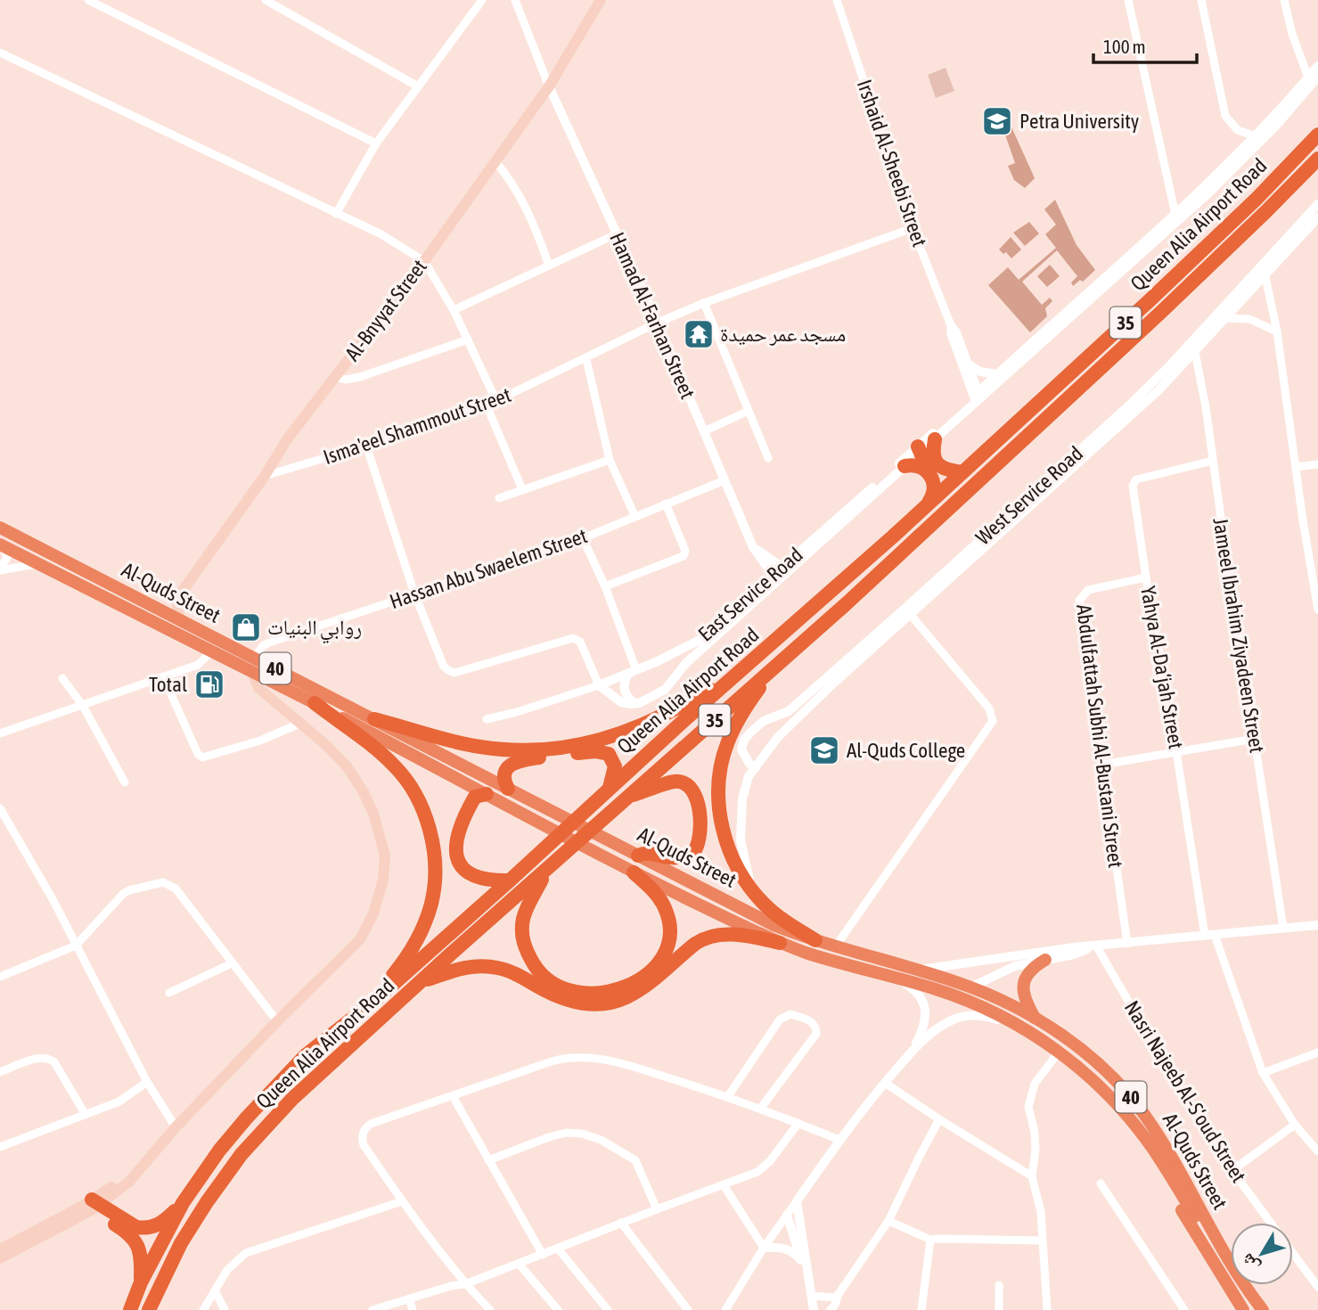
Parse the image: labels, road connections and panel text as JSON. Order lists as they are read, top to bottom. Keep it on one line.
{"streets":{"highway":["Queen Alia Airport Road","35","Al-Quds Street","40"],"main road":["Al-Bnyyat Street"],"street":["Irshaid Al-Sheebi Street","Hamad Al-Farhan Street","Isma'eel Shammout Street","West Service Road","Hassan Abu Swaelem Street","East Service Road","Jameel Ibrahim Ziyadeen Street","Yahya Al-Da‘jah Street","Abdulfattah Subhi Al-Bustani Street","Nasri Najeeb Al-S‘oud Street"]},"crossings":[["Irshaid Al-Sheebi Street","Isma'eel Shammout Street"],["Irshaid Al-Sheebi Street","East Service Road"],["Al-Bnyyat Street","Hamad Al-Farhan Street"],["Al-Bnyyat Street","Isma'eel Shammout Street"],["Al-Bnyyat Street","Al-Quds Street"],["Hamad Al-Farhan Street","Isma'eel Shammout Street"],["Hamad Al-Farhan Street","Hassan Abu Swaelem Street"],["Hamad Al-Farhan Street","East Service Road"],["West Service Road","Jameel Ibrahim Ziyadeen Street"],["Hassan Abu Swaelem Street","Al-Quds Street"],["Jameel Ibrahim Ziyadeen Street","Yahya Al-Da‘jah Street"],["Yahya Al-Da‘jah Street","Abdulfattah Subhi Al-Bustani Street"]],"places":{"school or university":["Petra University","Al-Quds College"],"temple":["مسجد عمر حميدة"],"shop":["روابي البنيات"],"fuel station":["Total"]},"scale_bar":"100 m","north":"bottom left"}
